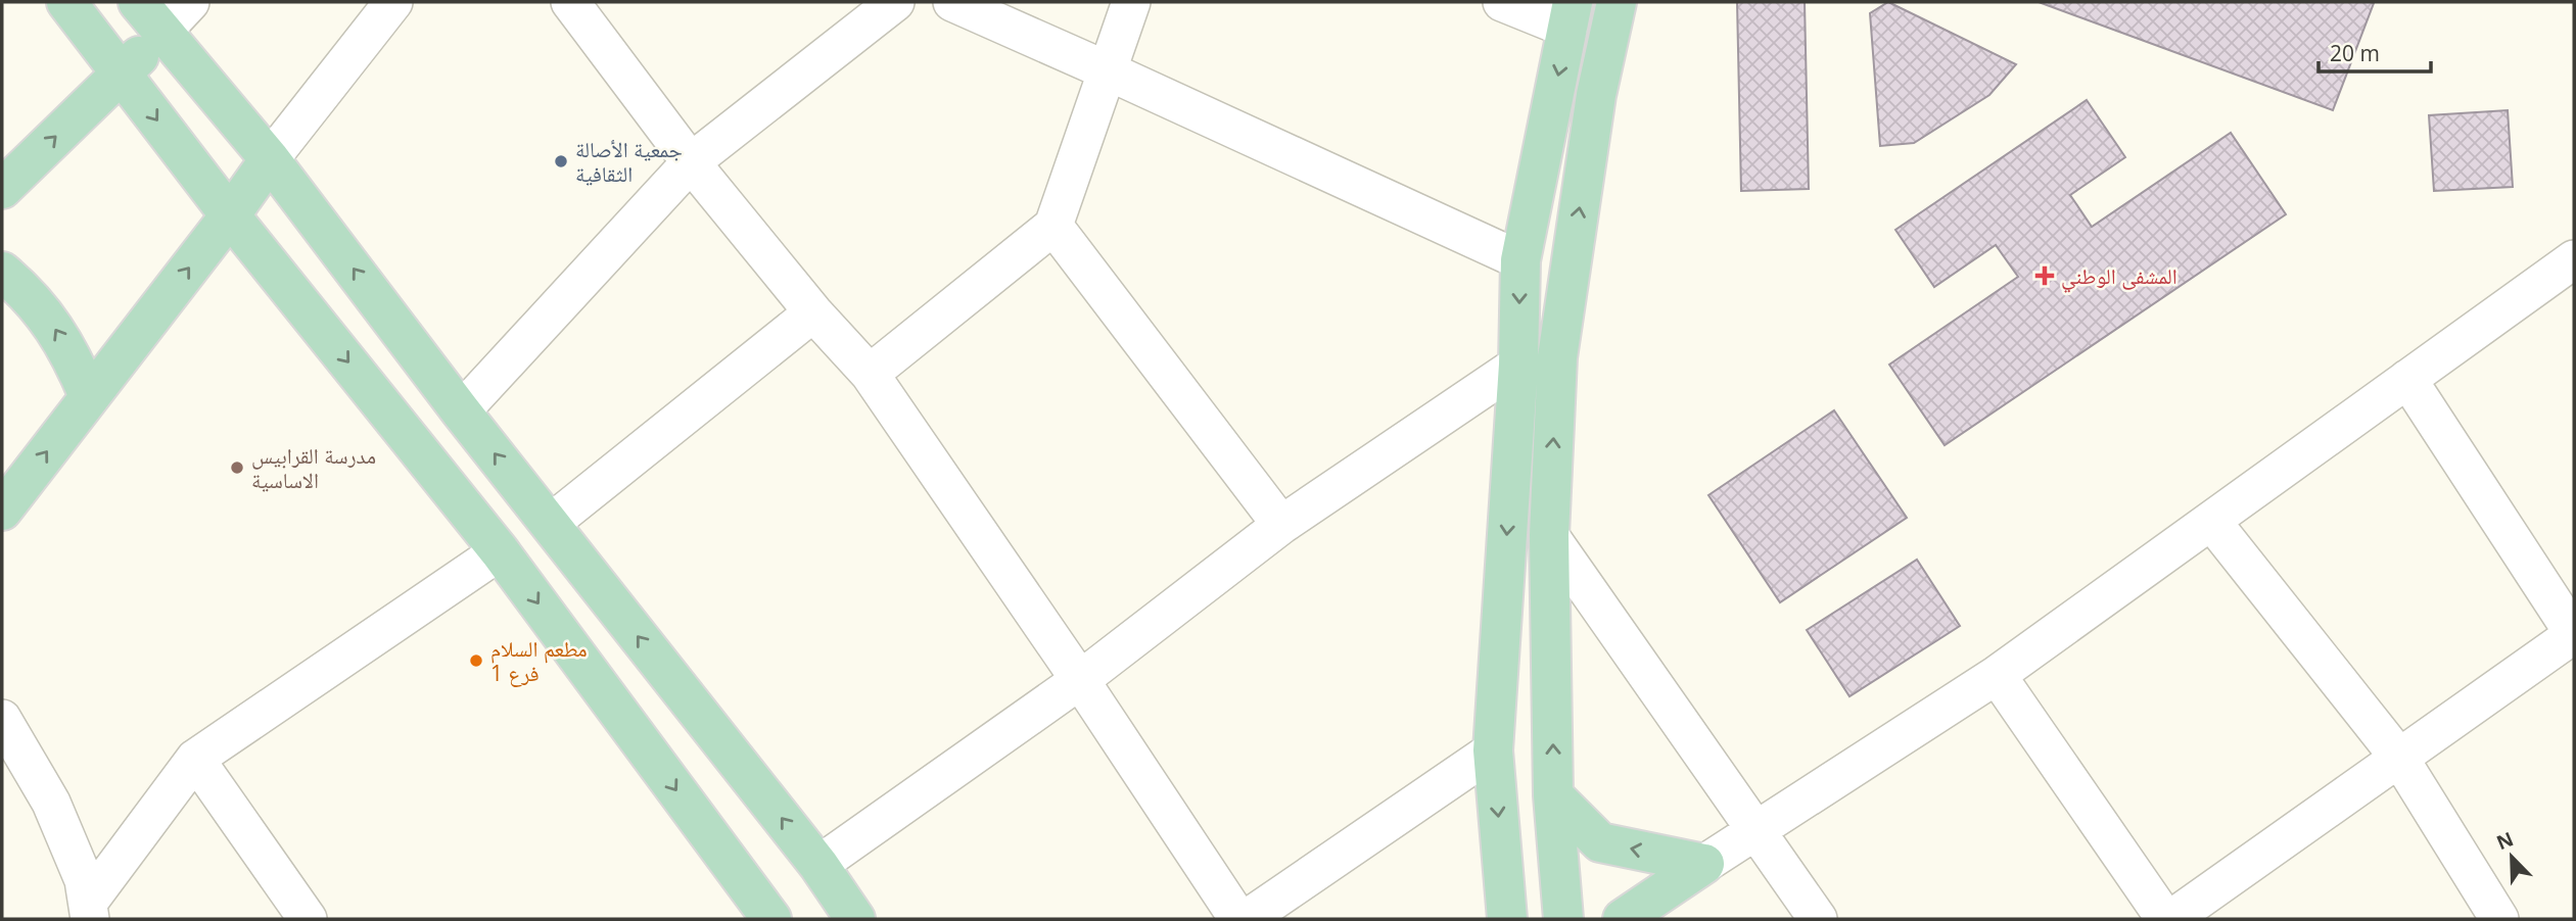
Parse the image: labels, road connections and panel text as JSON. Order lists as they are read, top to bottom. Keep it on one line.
{"places":{"other":["جمعية الأصالة الثقافية","مدرسة القرابيس الاساسية","مطعم السلام فرع 1"],"health":["المشفى الوطني"]},"scale_bar":"20 m","north":"top left"}
